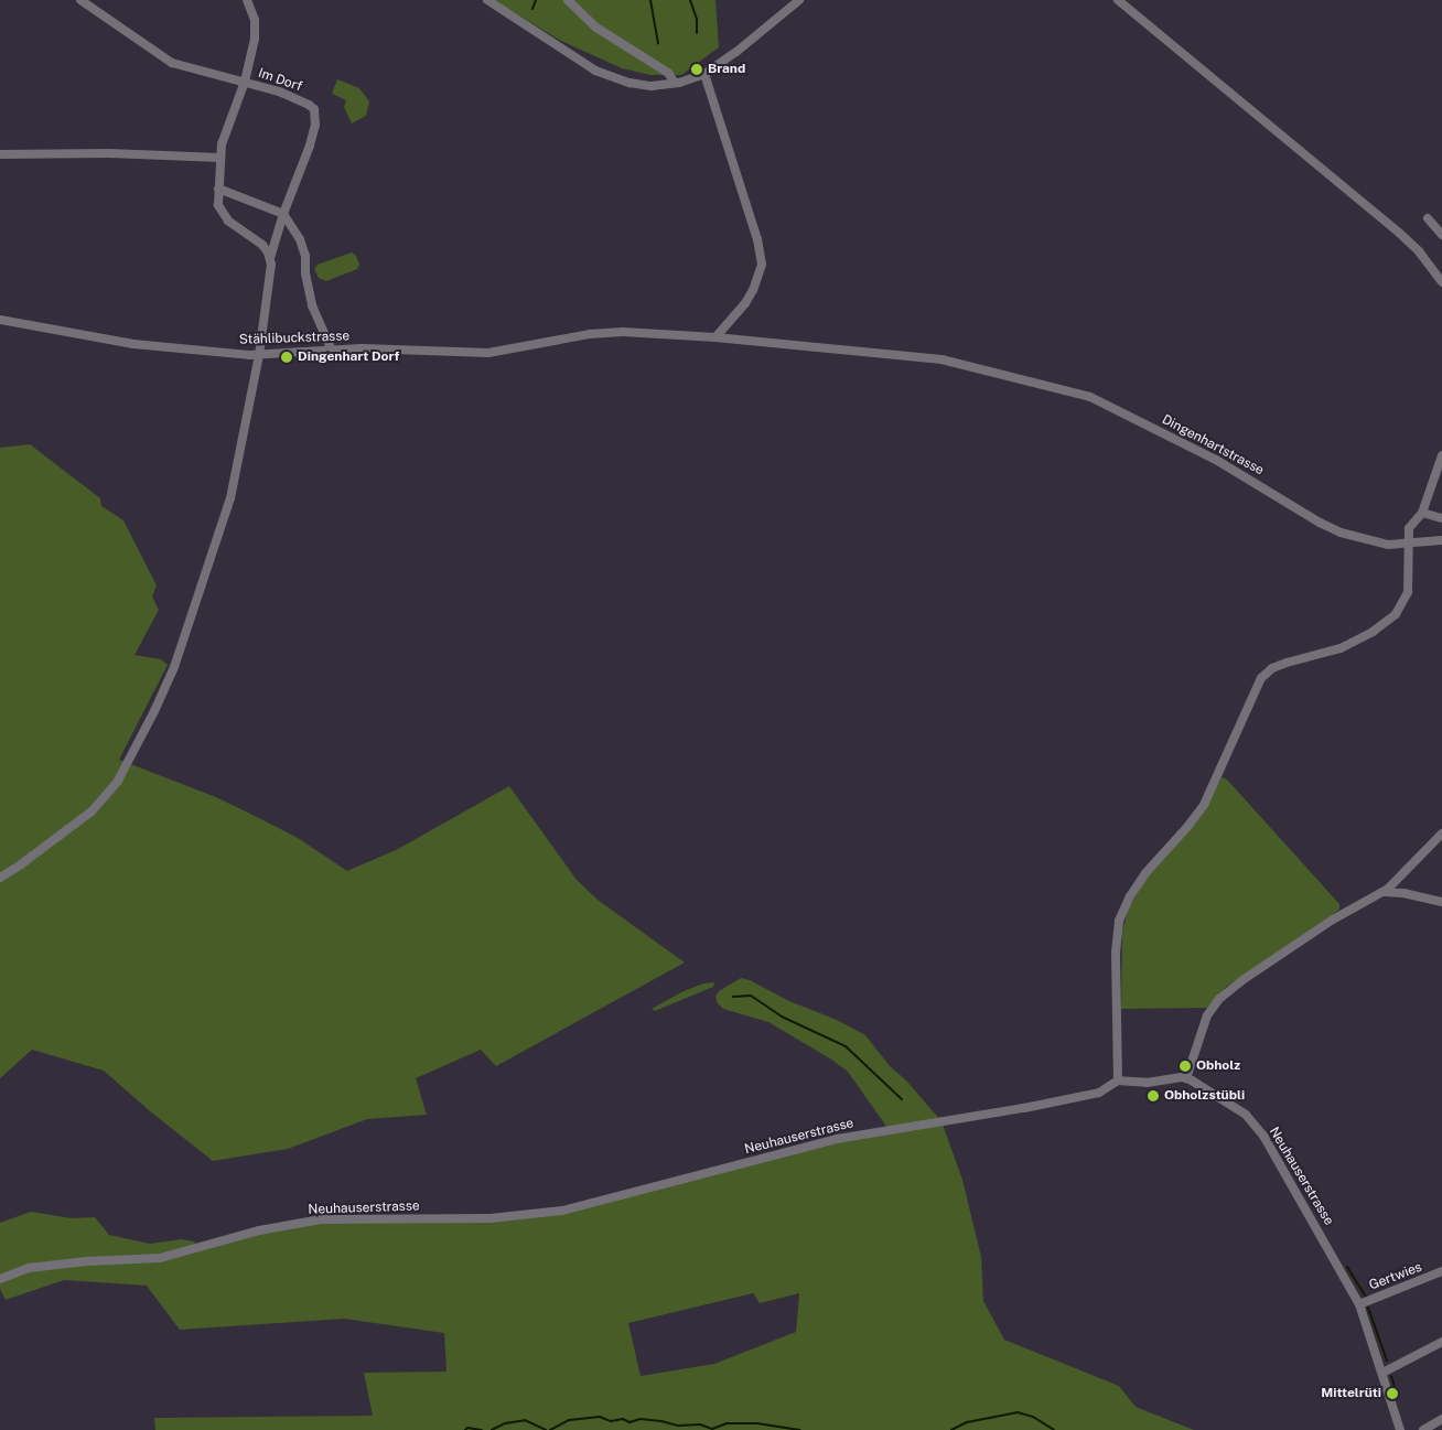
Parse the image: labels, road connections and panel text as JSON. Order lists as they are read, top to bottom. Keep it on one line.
{"streets":{"street":["Im Dorf","Stählibuckstrasse","Dingenhartstrasse","Neuhauserstrasse","Gertwies"]},"crossings":[["Stählibuckstrasse","Dingenhartstrasse"],["Neuhauserstrasse","Gertwies"]],"places":["Brand","Dingenhart Dorf","Obholz","Obholzstübli","Mittelrüti"]}
